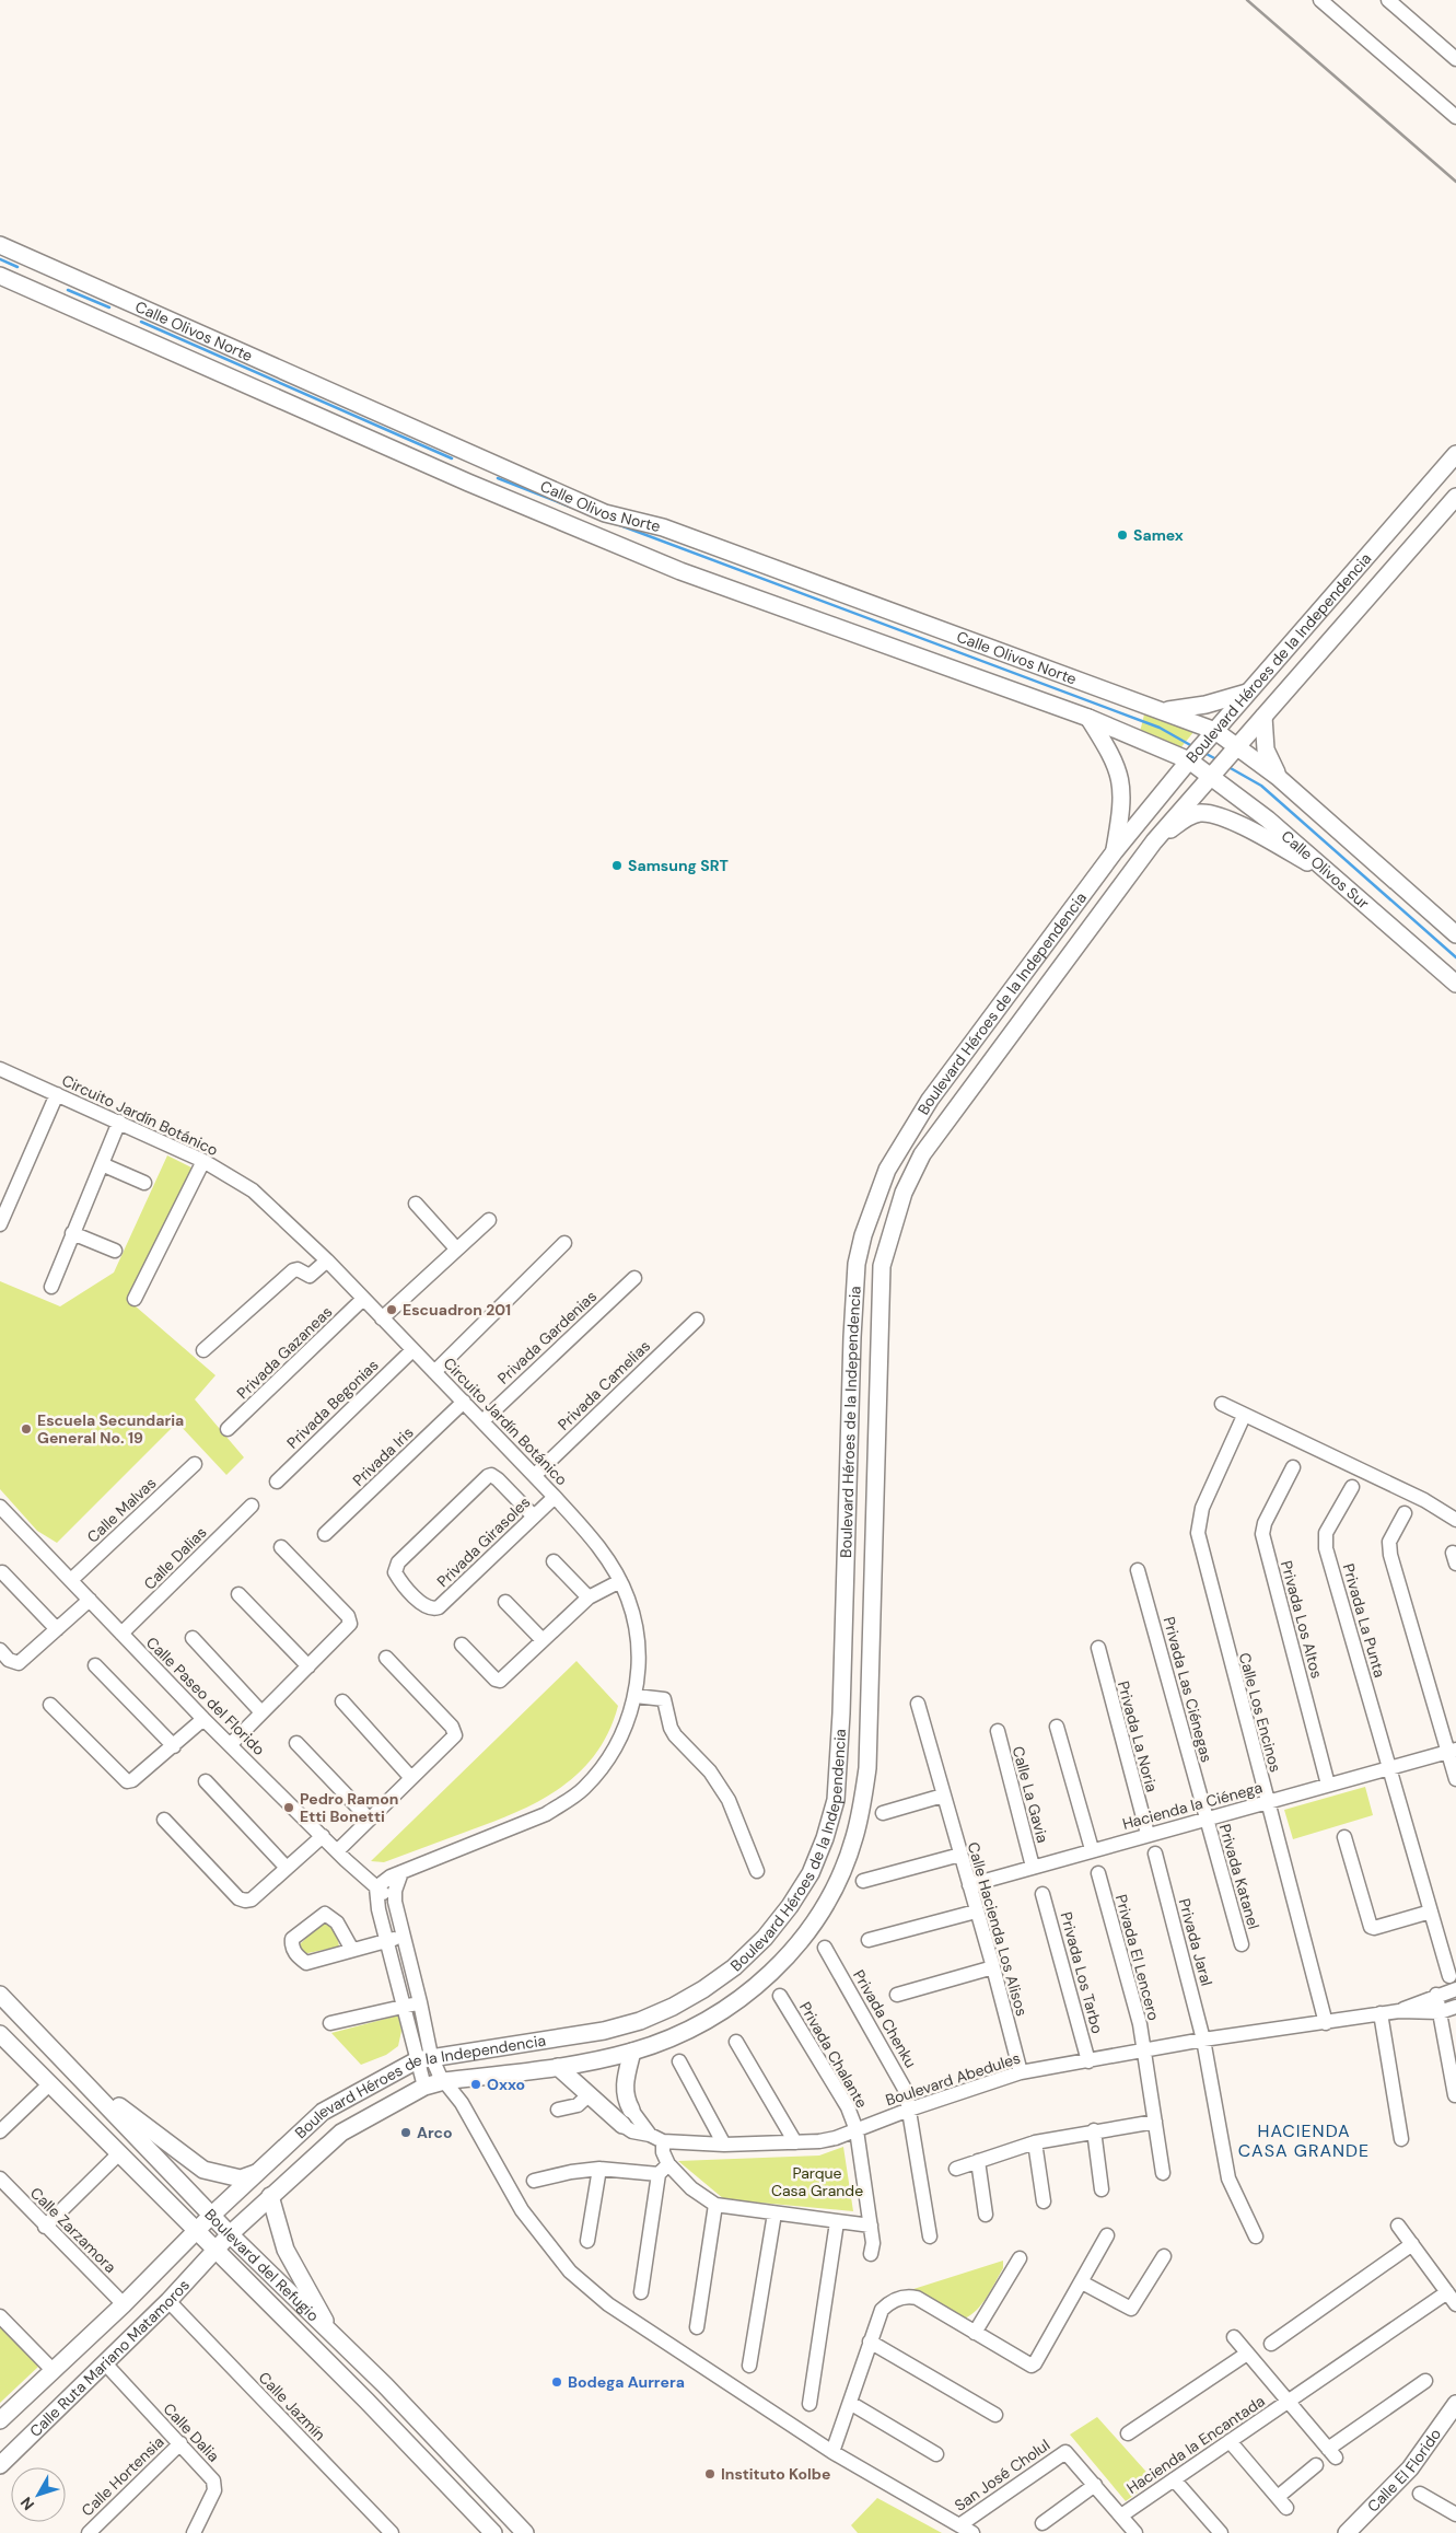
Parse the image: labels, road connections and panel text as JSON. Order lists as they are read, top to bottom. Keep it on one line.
{"streets":{"main road":["Calle Olivos Norte","Boulevard Héroes de la Independencia","Calle Olivos Sur","Boulevard del Refugio","Calle Ruta Mariano Matamoros","Calle El Florido"],"street":["Circuito Jardín Botánico","Privada Gardenias","Privada Gazaneas","Privada Camelias","Privada Begonias","Privada Iris","Calle Malvas","Privada Girasoles","Calle Dalias","Privada Los Altos","Privada La Punta","Privada Las Ciénegas","Calle Paseo del Florido","Calle Los Encinos","Privada La Noria","Calle La Gavia","Hacienda la Ciénega","Privada Katanel","Calle Hacienda Los Alisos","Privada Jaral","Privada El Lencero","Privada Los Tarbo","Privada Chenku","Privada Chalante","Boulevard Abedules","Calle Zarzamora","Calle Jazmín","Calle Dalia","Hacienda la Encantada","San José Cholul","Calle Hortensia"]},"crossings":[["Calle Olivos Norte","Boulevard Héroes de la Independencia"],["Calle Olivos Norte","Calle Olivos Sur"],["Boulevard Héroes de la Independencia","Calle Olivos Sur"],["Boulevard Héroes de la Independencia","Boulevard del Refugio"],["Boulevard Héroes de la Independencia","Calle Ruta Mariano Matamoros"],["Circuito Jardín Botánico","Privada Gardenias"],["Circuito Jardín Botánico","Privada Gazaneas"],["Circuito Jardín Botánico","Privada Camelias"],["Circuito Jardín Botánico","Privada Begonias"],["Circuito Jardín Botánico","Privada Iris"],["Circuito Jardín Botánico","Privada Girasoles"],["Circuito Jardín Botánico","Calle Paseo del Florido"],["Calle Malvas","Calle Paseo del Florido"],["Calle Dalias","Calle Paseo del Florido"],["Privada Los Altos","Hacienda la Ciénega"],["Privada La Punta","Hacienda la Ciénega"],["Privada Las Ciénegas","Hacienda la Ciénega"],["Privada Las Ciénegas","Privada Katanel"],["Calle Los Encinos","Hacienda la Ciénega"],["Calle Los Encinos","Boulevard Abedules"],["Privada La Noria","Hacienda la Ciénega"],["Calle La Gavia","Hacienda la Ciénega"],["Hacienda la Ciénega","Privada Katanel"],["Hacienda la Ciénega","Calle Hacienda Los Alisos"],["Calle Hacienda Los Alisos","Boulevard Abedules"],["Privada Jaral","Boulevard Abedules"],["Privada El Lencero","Boulevard Abedules"],["Privada Los Tarbo","Boulevard Abedules"],["Privada Chenku","Boulevard Abedules"],["Privada Chalante","Boulevard Abedules"],["Calle Zarzamora","Calle Ruta Mariano Matamoros"],["Boulevard del Refugio","Calle Ruta Mariano Matamoros"],["Calle Ruta Mariano Matamoros","Calle Jazmín"],["Calle Ruta Mariano Matamoros","Calle Dalia"],["Calle Dalia","Calle Hortensia"]],"districts":["HACIENDA CASA GRANDE"],"parks":["Parque Casa Grande"],"places":["Samex","Samsung SRT","Escuadron 201","Escuela Secundaria General No. 19","Pedro Ramon Etti Bonetti","Oxxo","Arco","Bodega Aurrera","Instituto Kolbe"],"north":"bottom left"}
